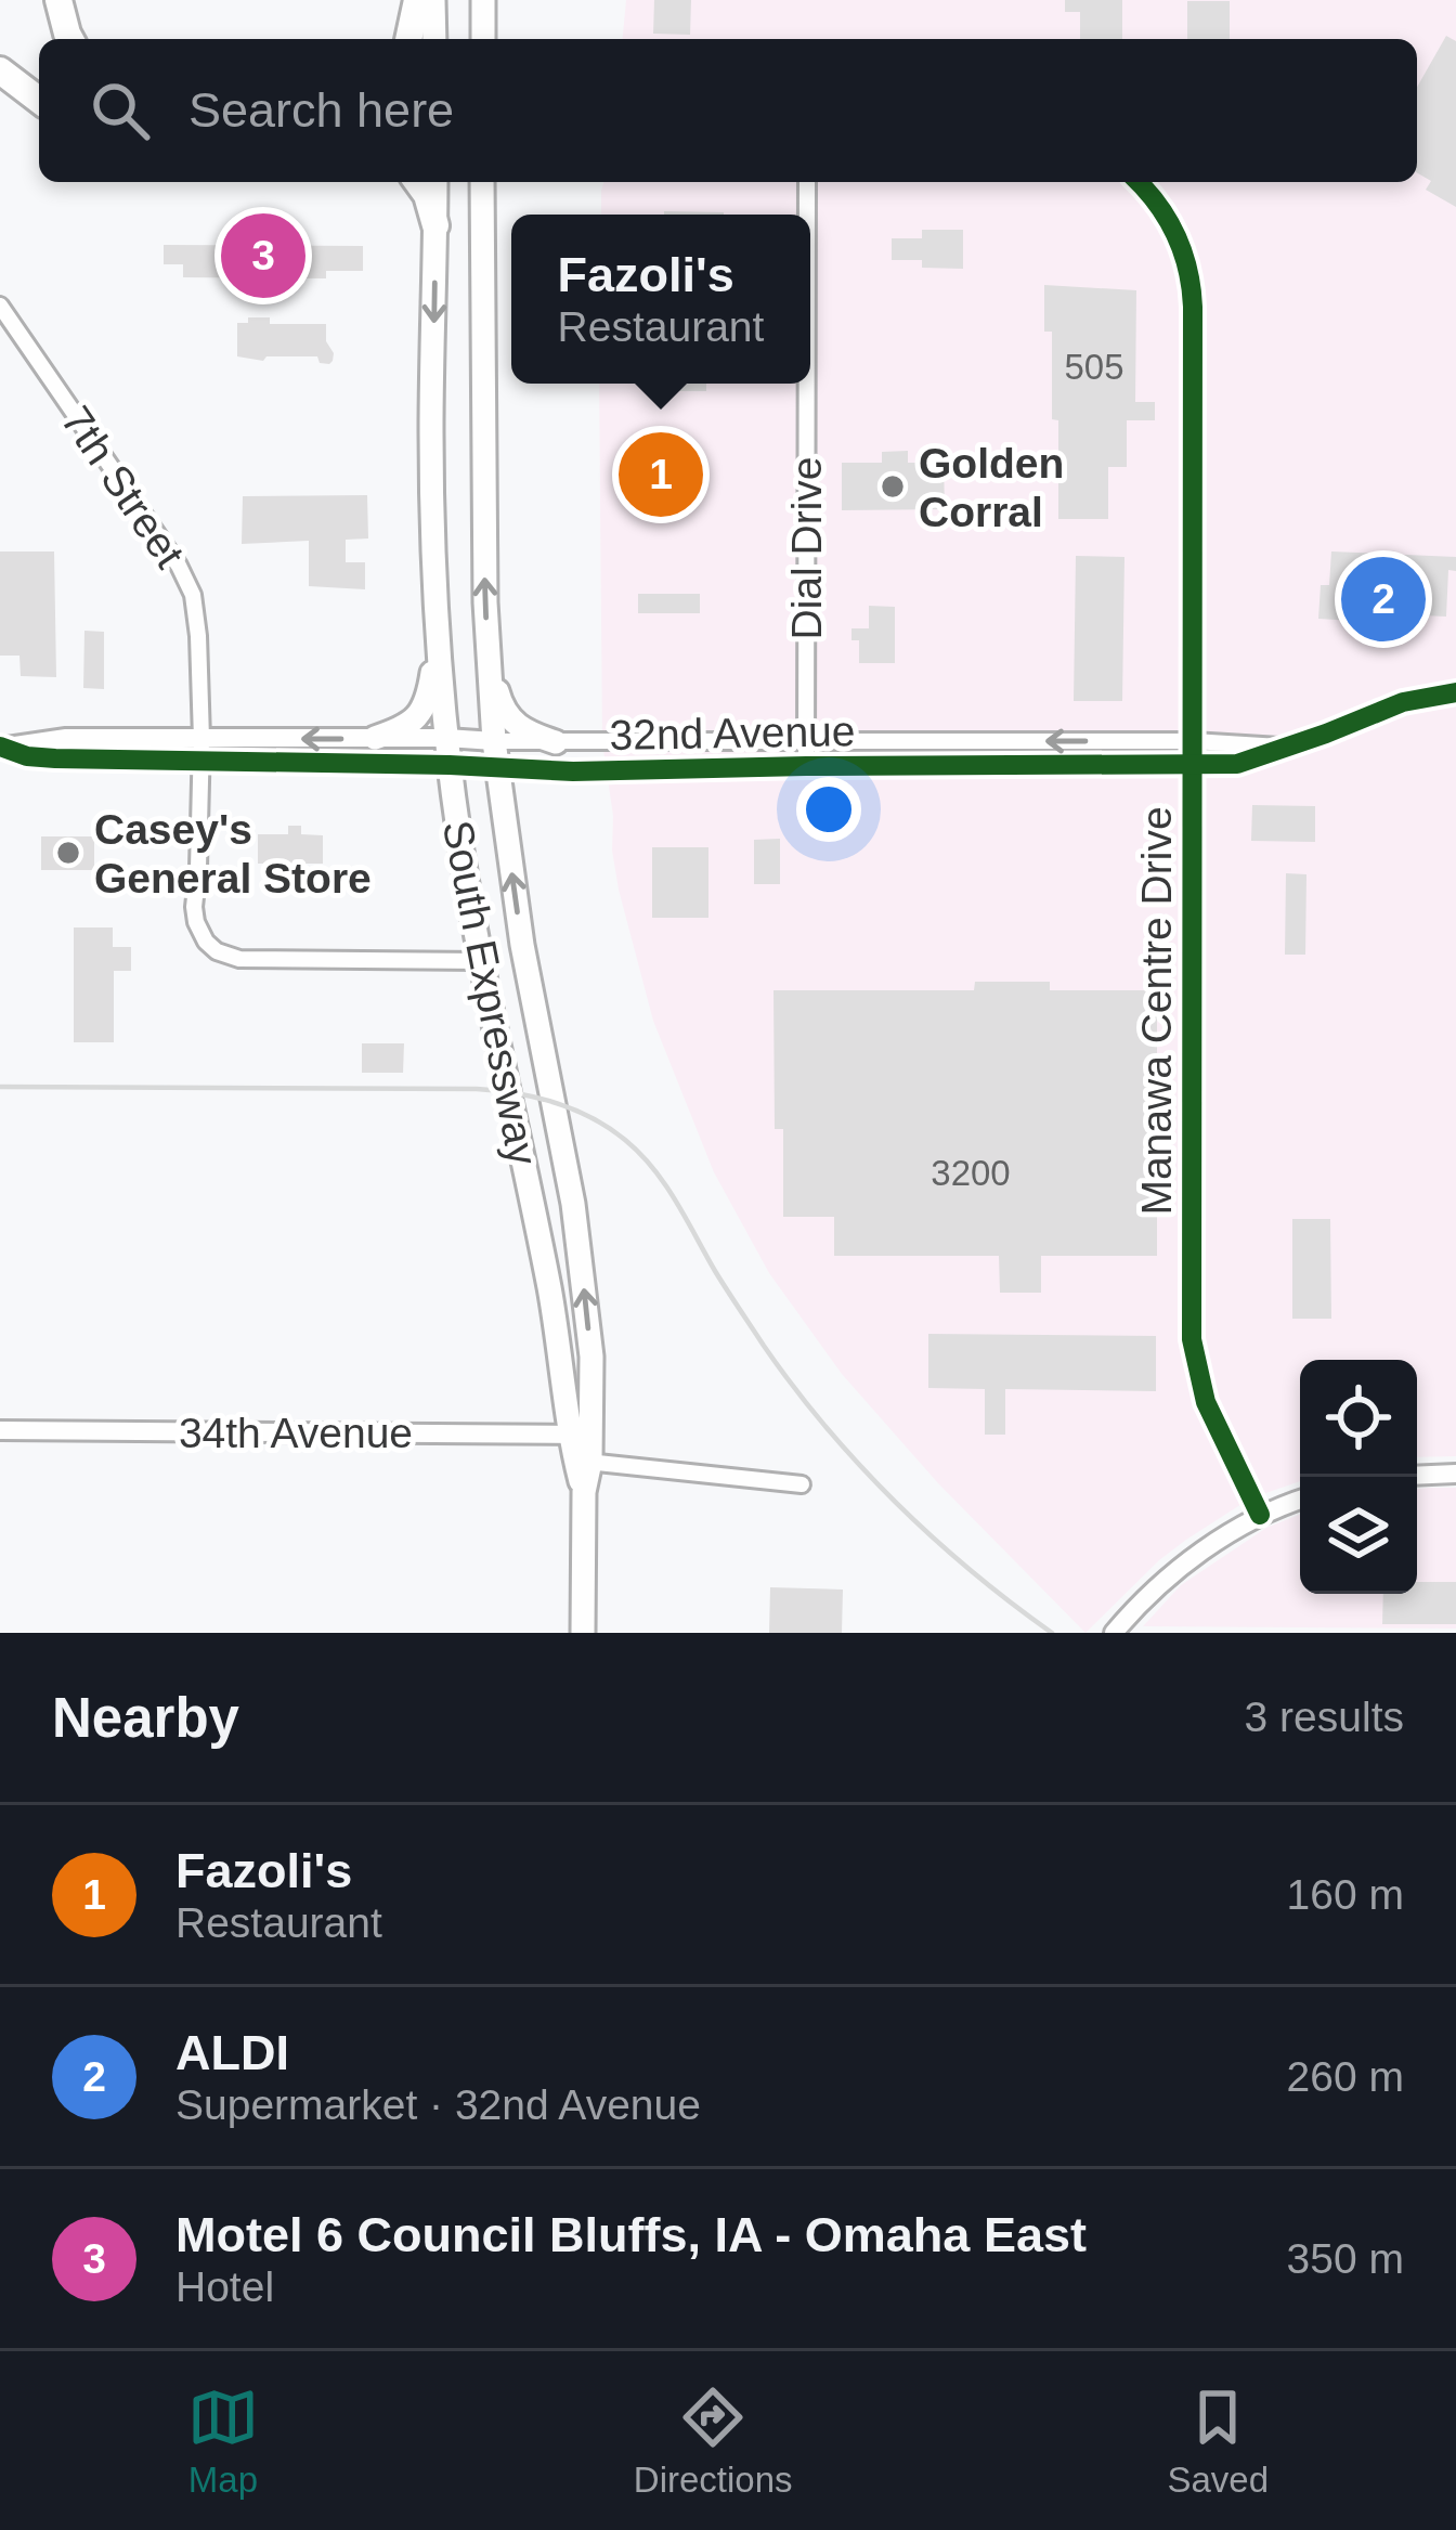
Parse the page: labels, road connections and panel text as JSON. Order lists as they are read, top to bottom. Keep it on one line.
{"streets":{"main road":["South Expressway"],"street":["7th Street","Dial Drive","32nd Avenue","Manawa Centre Drive","34th Avenue"]},"crossings":[["7th Street","32nd Avenue"],["7th Street","South Expressway"],["Dial Drive","32nd Avenue"],["32nd Avenue","South Expressway"],["32nd Avenue","Manawa Centre Drive"],["South Expressway","34th Avenue"]],"places":["Golden Corral","Casey's General Store"],"house_numbers":["505","3200"],"page":{"search":"Search here","pins":["3","1","2"],"popup":["Fazoli's","Restaurant"],"heading":["Nearby","3 results"],"list":[{"mark":"1","name":"Fazoli's","note":"Restaurant","value":"160 m"},{"mark":"2","name":"ALDI","note":"Supermarket · 32nd Avenue","value":"260 m"},{"mark":"3","name":"Motel 6 Council Bluffs, IA - Omaha East","note":"Hotel","value":"350 m"}],"nav":["Map","Directions","Saved"]}}
